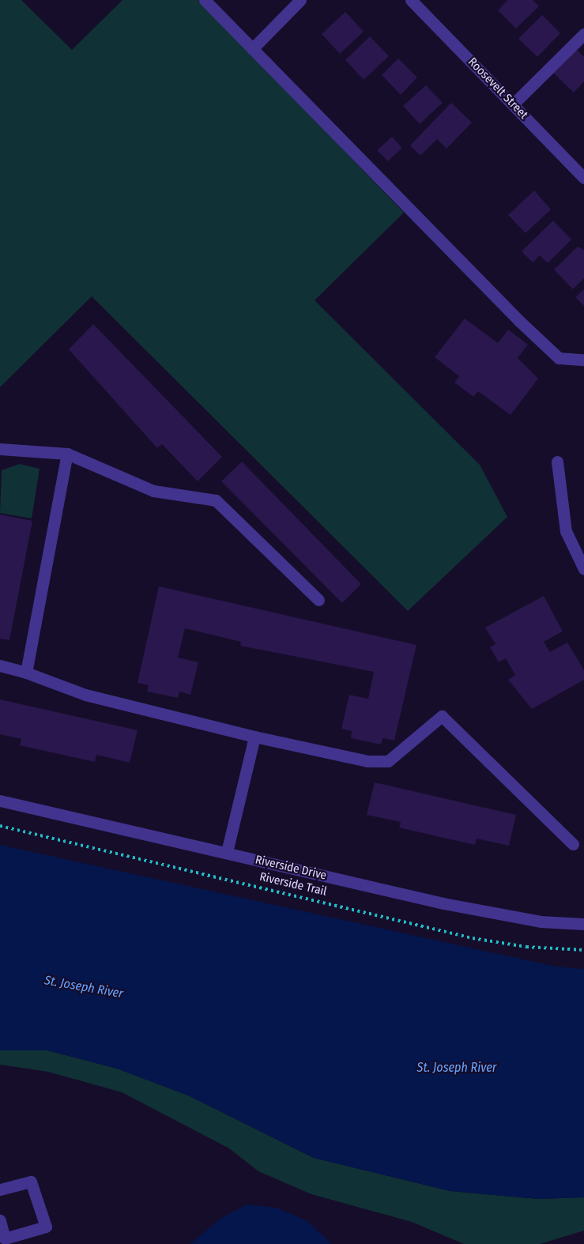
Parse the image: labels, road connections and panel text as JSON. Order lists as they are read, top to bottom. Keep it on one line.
{"streets":{"street":["Roosevelt Street","Riverside Drive"],"path":["Riverside Trail"]},"water":["St. Joseph River"]}
